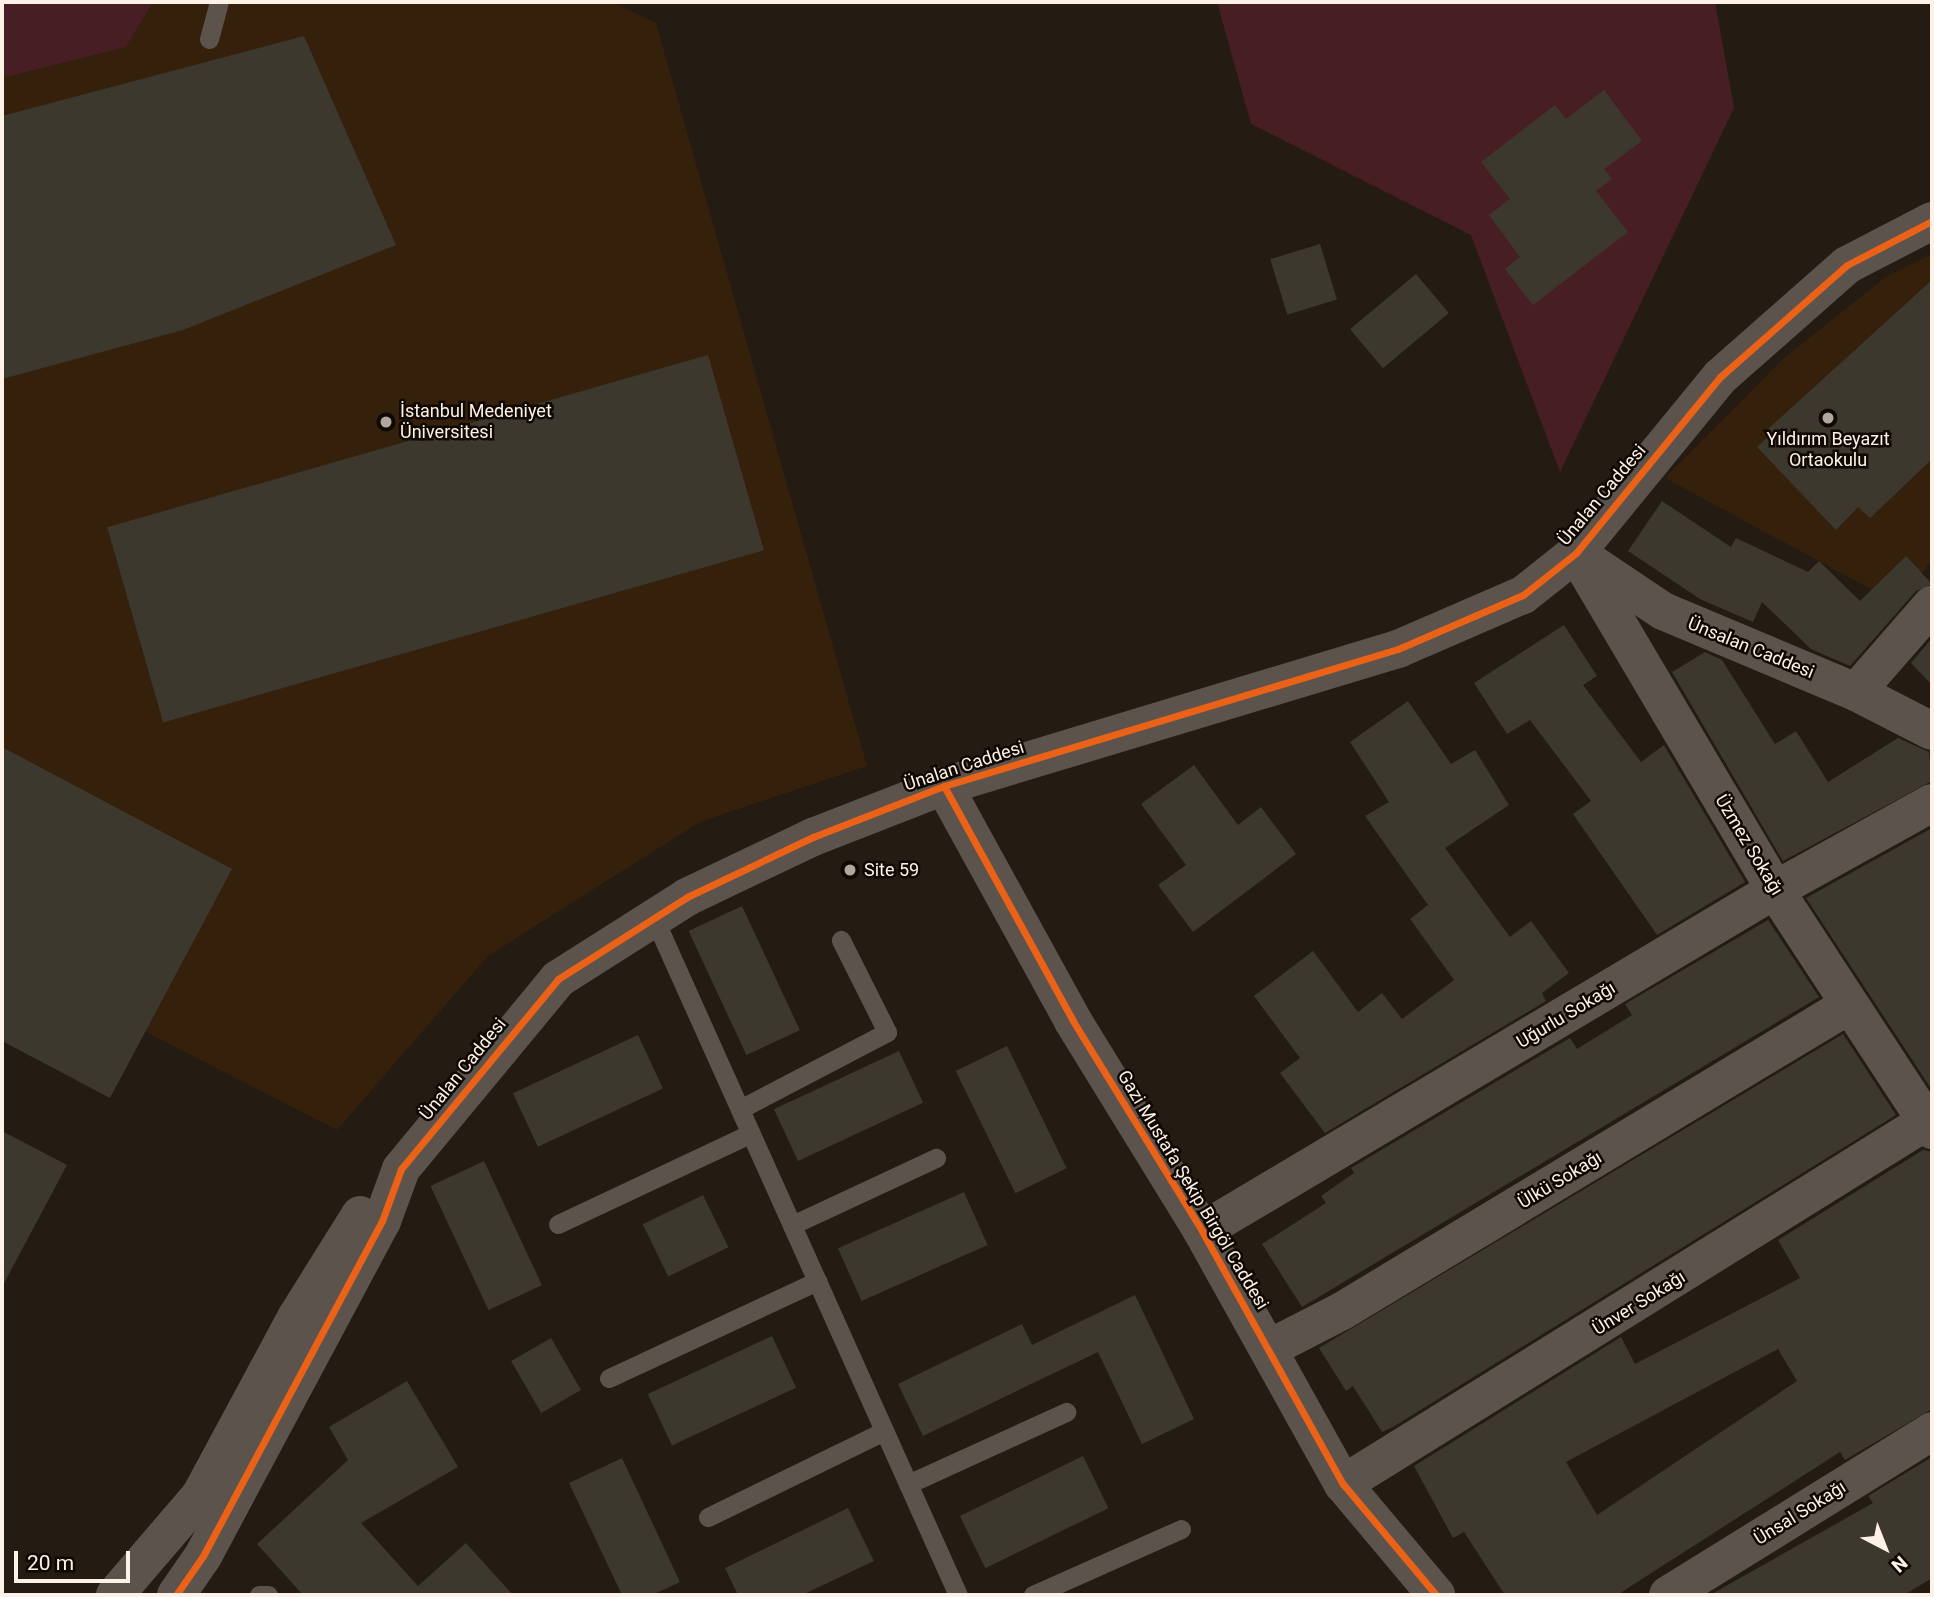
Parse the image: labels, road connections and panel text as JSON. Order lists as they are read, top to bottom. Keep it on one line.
{"streets":{"street":["Ünalan Caddesi","Ünsalan Caddesi","Üzmez Sokağı","Uğurlu Sokağı","Ülkü Sokağı","Gazi Mustafa Şekip Birgöl Caddesi","Ünver Sokağı","Ünsal Sokağı"]},"crossings":[["Ünalan Caddesi","Ünsalan Caddesi"],["Ünalan Caddesi","Üzmez Sokağı"],["Ünalan Caddesi","Gazi Mustafa Şekip Birgöl Caddesi"],["Ünsalan Caddesi","Üzmez Sokağı"],["Üzmez Sokağı","Uğurlu Sokağı"],["Üzmez Sokağı","Ülkü Sokağı"],["Üzmez Sokağı","Ünver Sokağı"],["Uğurlu Sokağı","Gazi Mustafa Şekip Birgöl Caddesi"],["Ülkü Sokağı","Gazi Mustafa Şekip Birgöl Caddesi"],["Gazi Mustafa Şekip Birgöl Caddesi","Ünver Sokağı"]],"places":["Yıldırım Beyazıt Ortaokulu","İstanbul Medeniyet Üniversitesi","Site 59"],"scale_bar":"20 m","north":"bottom right"}
